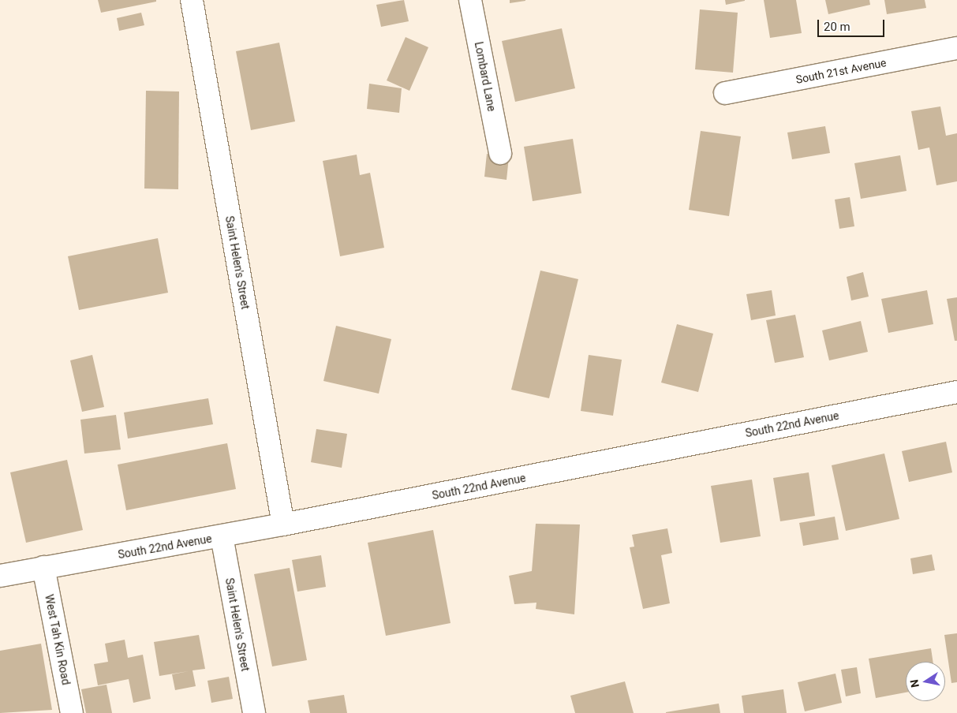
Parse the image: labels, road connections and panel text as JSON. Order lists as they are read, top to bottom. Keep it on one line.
{"streets":{"street":["South 21st Avenue","Lombard Lane","Saint Helen's Street","South 22nd Avenue","West Tah Kin Road"]},"crossings":[["Saint Helen's Street","South 22nd Avenue"],["South 22nd Avenue","West Tah Kin Road"]],"scale_bar":"20 m","north":"left"}
